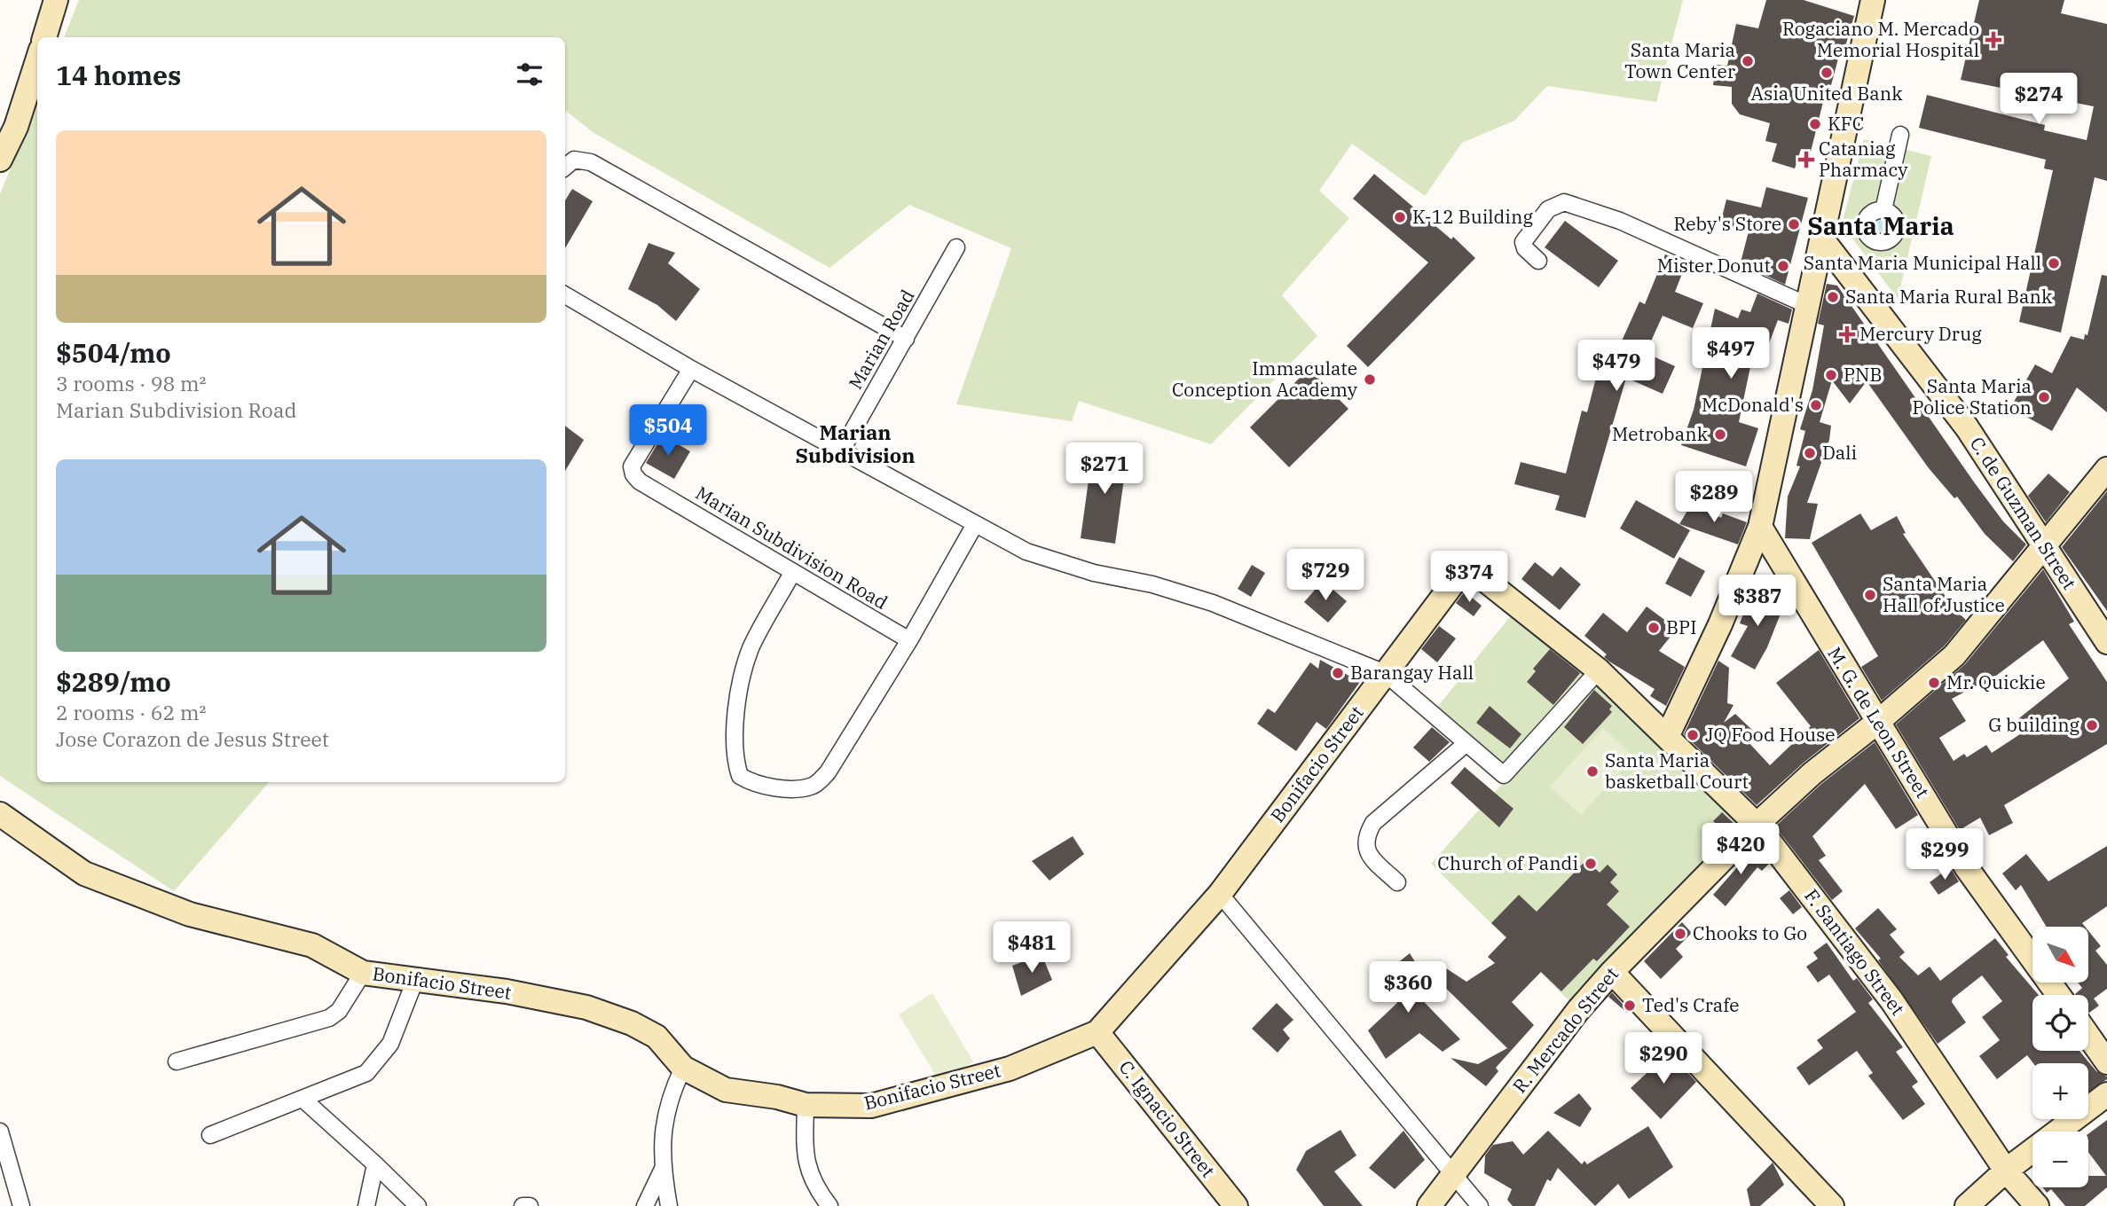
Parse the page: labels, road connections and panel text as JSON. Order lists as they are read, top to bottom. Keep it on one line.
{"streets":{"street":["Marian Road","C. de Guzman Street","Marian Subdivision Road","M. G. de Leon Street","Bonifacio Street","F. Santiago Street","R. Mercado Street","C. Ignacio Street"]},"crossings":[["C. de Guzman Street","R. Mercado Street"],["M. G. de Leon Street","R. Mercado Street"],["Bonifacio Street","F. Santiago Street"],["Bonifacio Street","C. Ignacio Street"],["F. Santiago Street","R. Mercado Street"]],"districts":["Santa Maria","Marian Subdivision"],"places":{"health":["Rogaciano M. Mercado Memorial Hospital","Cataniag Pharmacy","Mercury Drug"],"other":["Santa Maria Town Center","Asia United Bank","KFC","K-12 Building","Reby's Store","Santa Maria Municipal Hall","Mister Donut","Santa Maria Rural Bank","PNB","Immaculate Conception Academy","Santa Maria Police Station","McDonald's","Metrobank","Dali","Santa Maria Hall of Justice","BPI","Barangay Hall","Mr. Quickie","G building","JQ Food House","Santa Maria basketball Court","Church of Pandi","Chooks to Go","Ted's Crafe"]},"north":"bottom right","page":{"heading":"14 homes","price":["$274","$497","$479","$504","$271","$289","$729","$374","$387","$420","$299","$481","$360","$290"],"list":[{"name":"$504/mo","note":"3 rooms · 98 m² · Marian Subdivision Road"},{"name":"$289/mo","note":"2 rooms · 62 m² · Jose Corazon de Jesus Street"}],"map_buttons":["+","−"]}}
